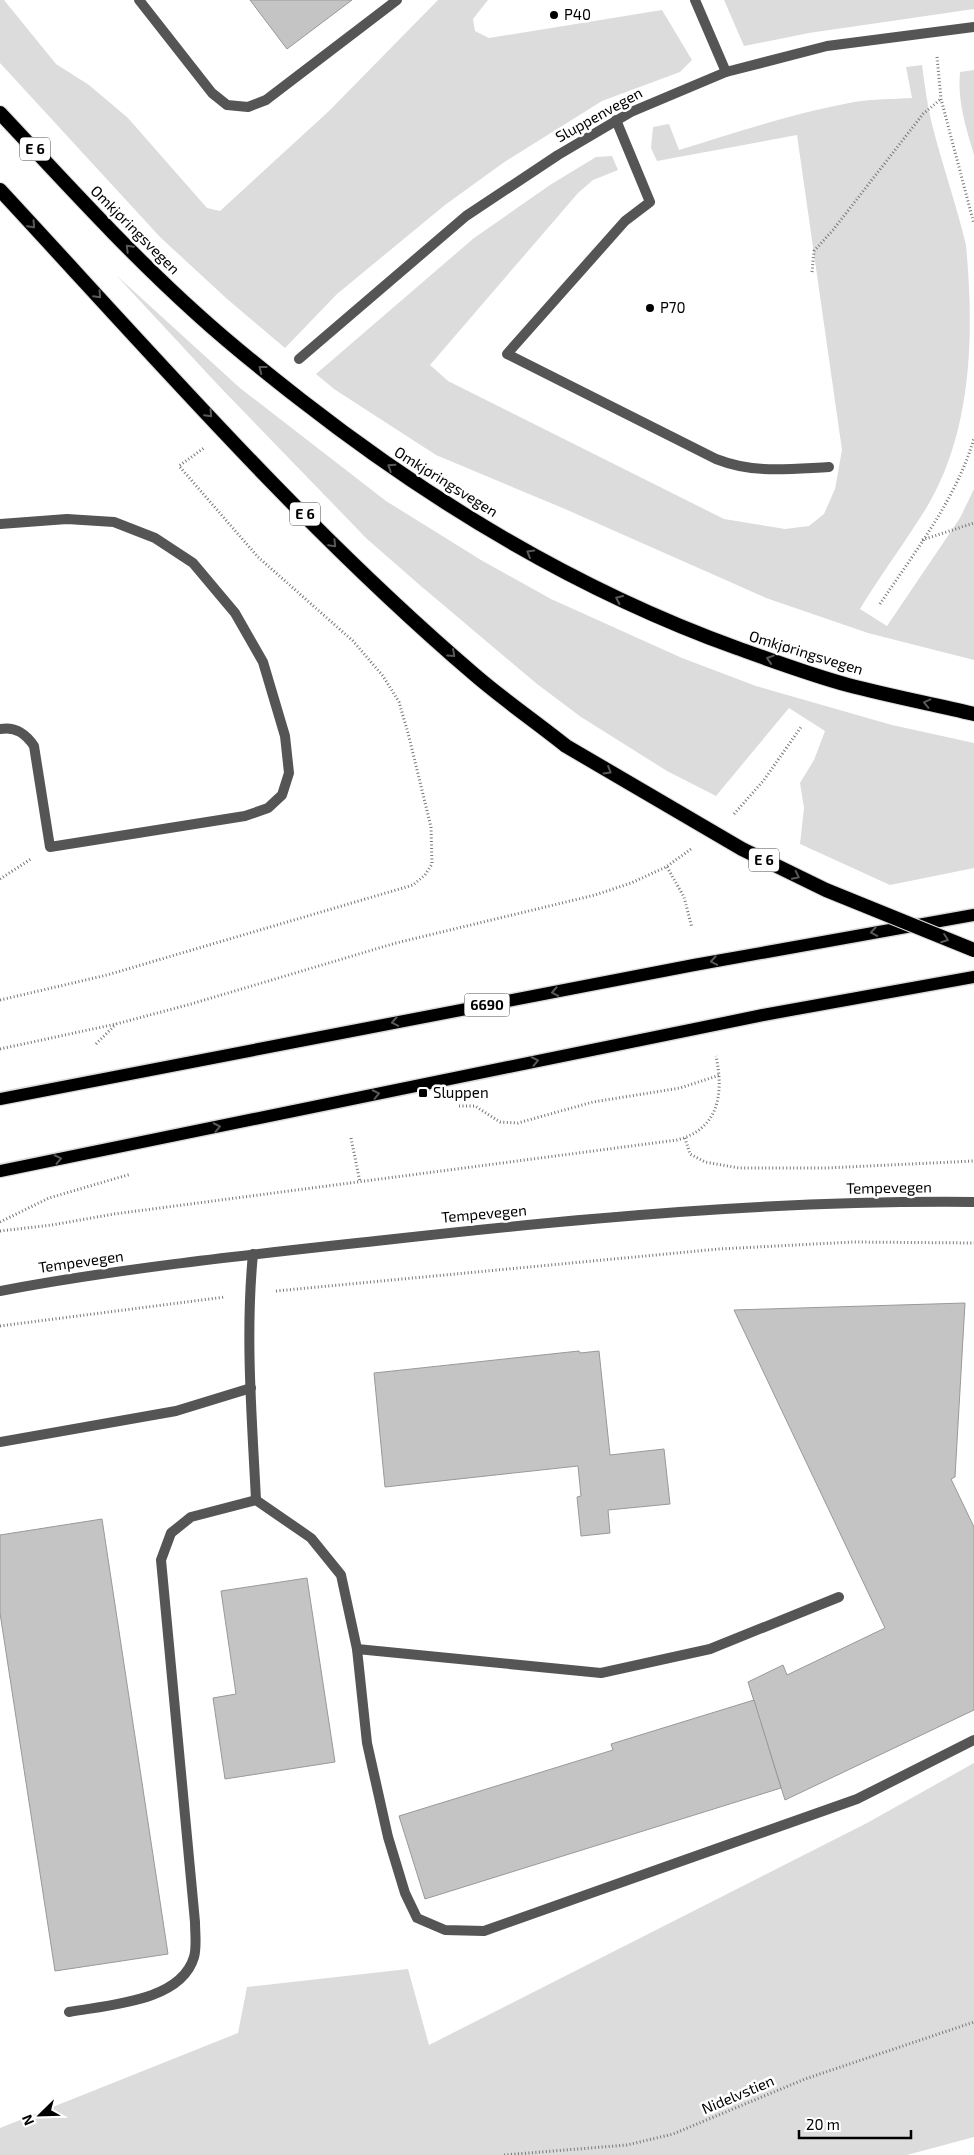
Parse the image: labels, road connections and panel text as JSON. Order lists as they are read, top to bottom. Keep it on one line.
{"streets":{"highway":["E 6","Omkjøringsvegen"],"main road":["6690"],"street":["Sluppenvegen","Tempevegen"],"path":["Nidelvstien"]},"places":{"other":["P40","P70"],"transit":["Sluppen"]},"scale_bar":"20 m","north":"bottom left"}
